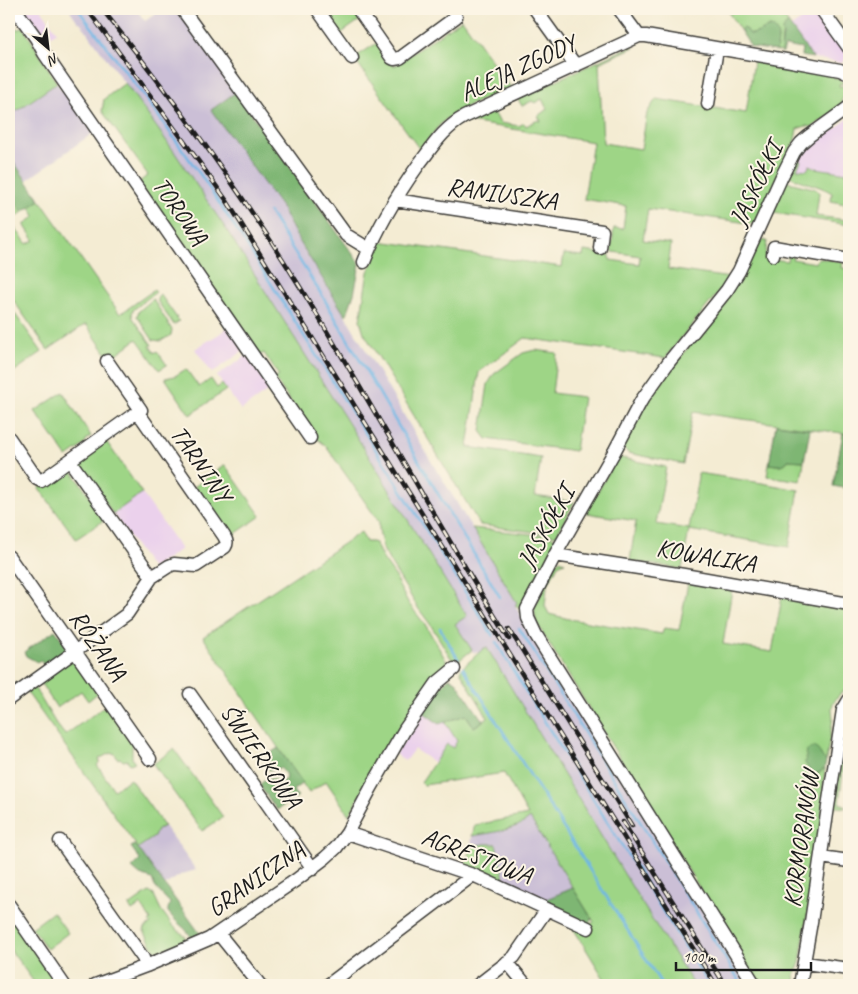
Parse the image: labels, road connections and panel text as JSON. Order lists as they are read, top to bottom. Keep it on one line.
{"streets":{"street":["ALEJA ZGODY","JASKÓŁKI","RANIUSZKA","TOROWA","TARNINY","KOWALIKA","RÓŻANA","ŚWIERKOWA","KORMORANÓW","AGRESTOWA","GRANICZNA"]},"crossings":[["ALEJA ZGODY","RANIUSZKA"],["JASKÓŁKI","KOWALIKA"],["ŚWIERKOWA","GRANICZNA"],["AGRESTOWA","GRANICZNA"]],"scale_bar":"100 m","north":"bottom right"}
